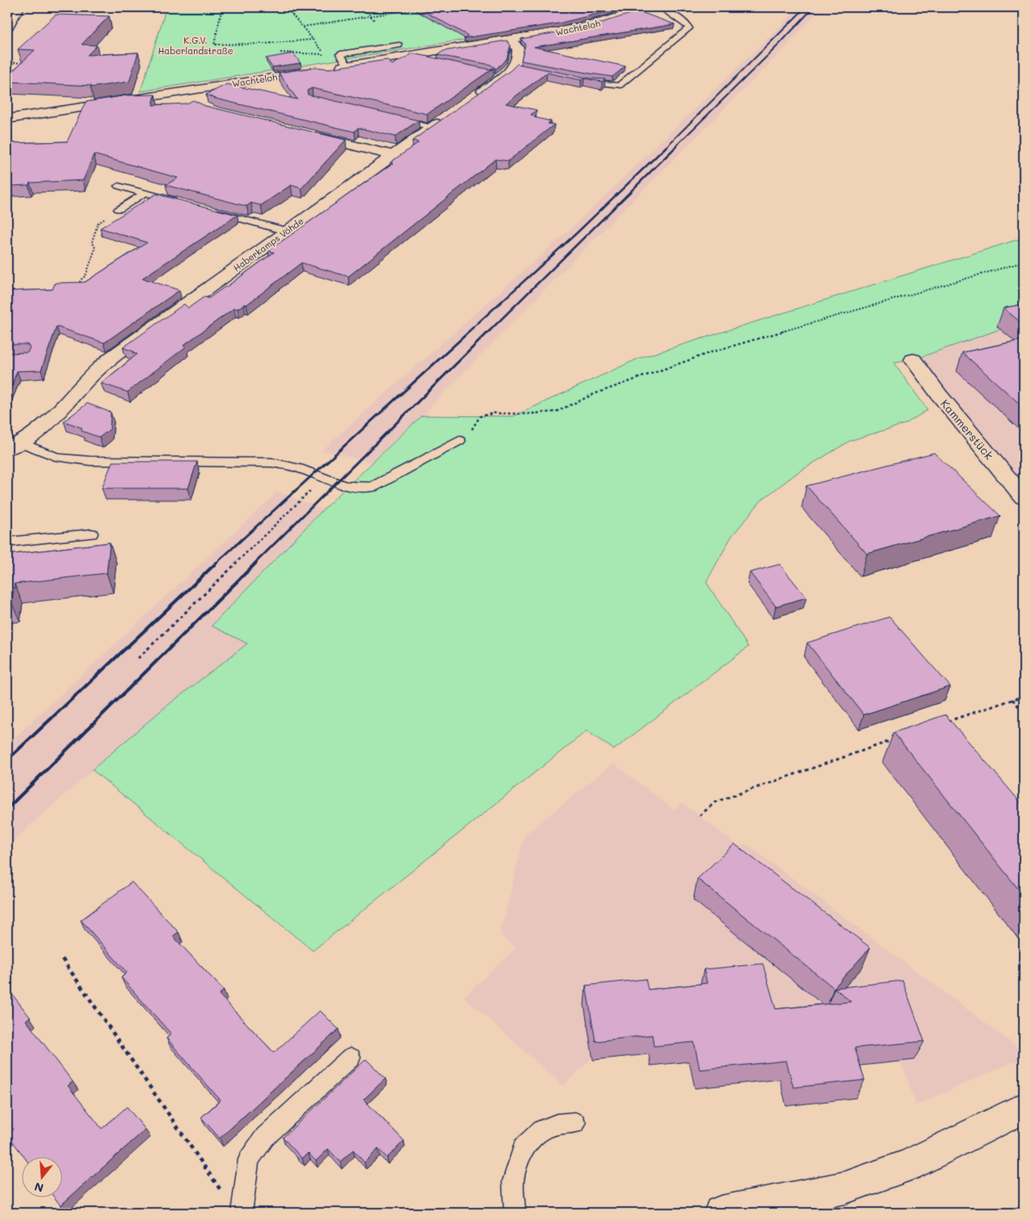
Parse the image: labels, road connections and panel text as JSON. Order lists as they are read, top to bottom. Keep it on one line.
{"streets":{"street":["Wachteloh","Haberkamps Vöhde","Kammerstück"]},"parks":["K.G.V. Haberlandstraße"],"north":"bottom"}
